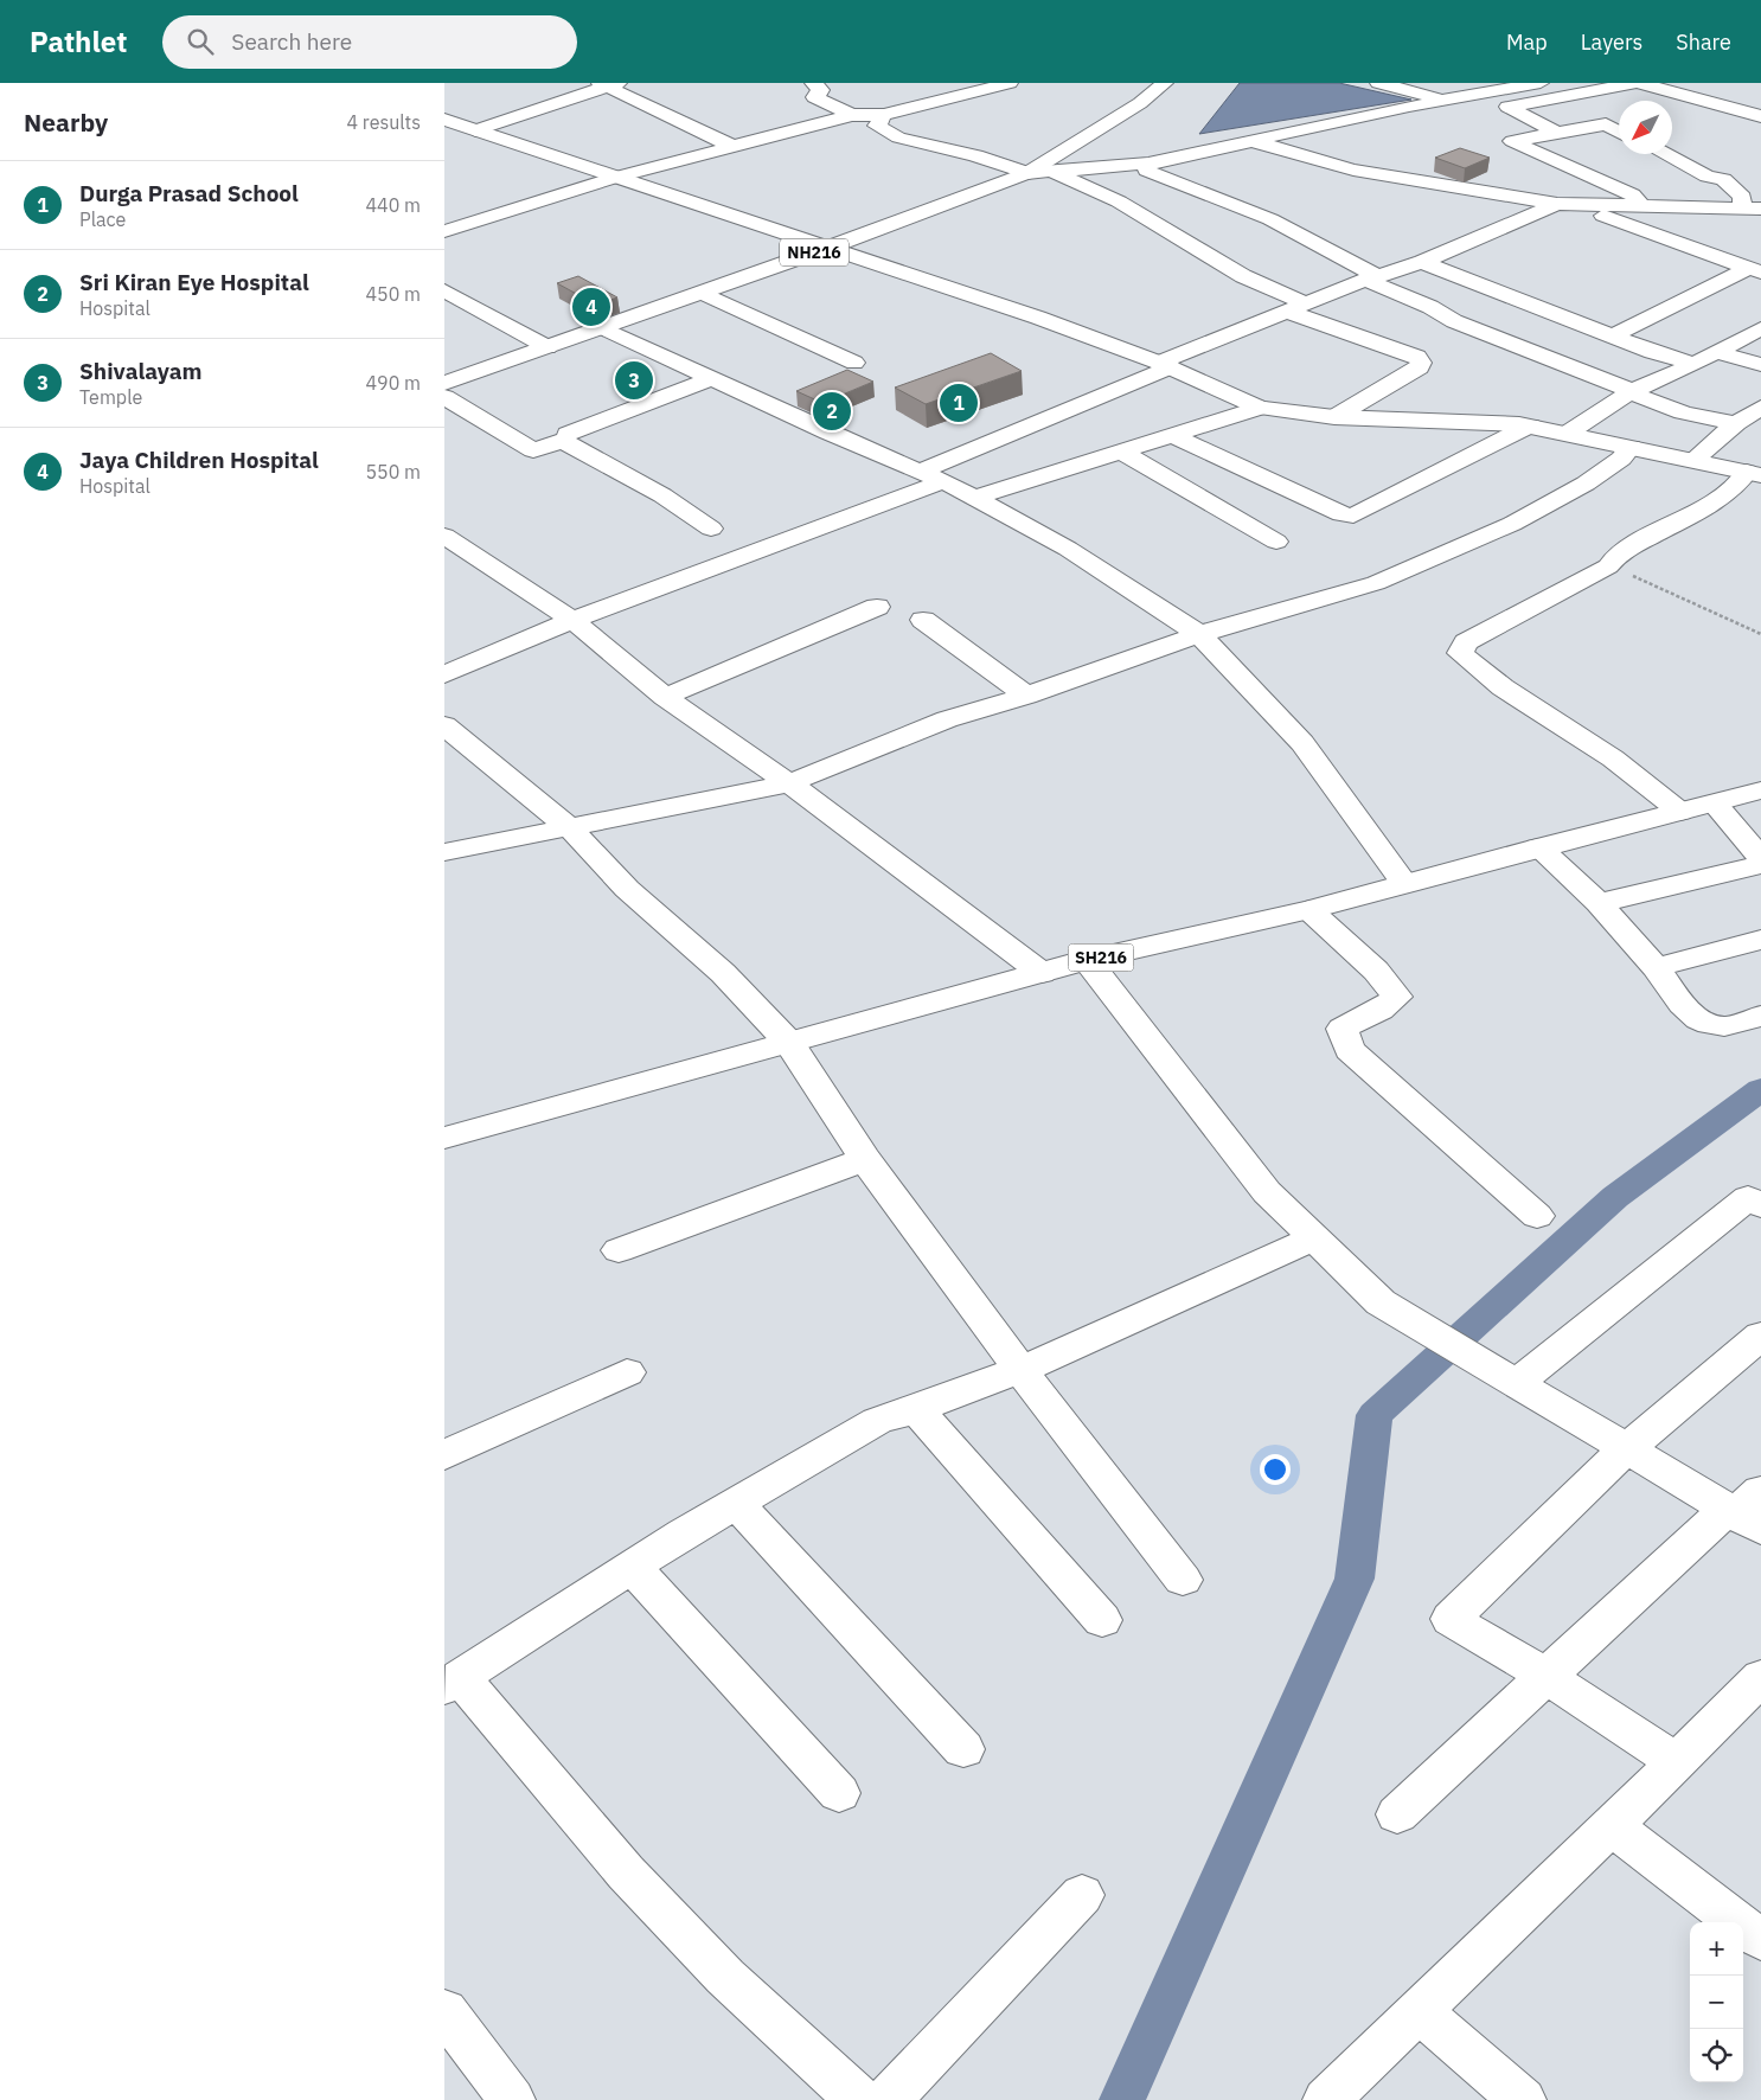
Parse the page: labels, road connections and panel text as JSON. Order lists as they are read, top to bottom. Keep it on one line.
{"streets":{"main road":["NH216","SH216"]},"north":"bottom left","page":{"header":"Pathlet","search":"Search here","nav":["Map","Layers","Share"],"heading":["Nearby","4 results"],"list":[{"mark":"1","name":"Durga Prasad School","note":"Place","value":"440 m"},{"mark":"2","name":"Sri Kiran Eye Hospital","note":"Hospital","value":"450 m"},{"mark":"3","name":"Shivalayam","note":"Temple","value":"490 m"},{"mark":"4","name":"Jaya Children Hospital","note":"Hospital","value":"550 m"}],"pins":["4","3","1","2"],"map_buttons":["+","−"]}}
